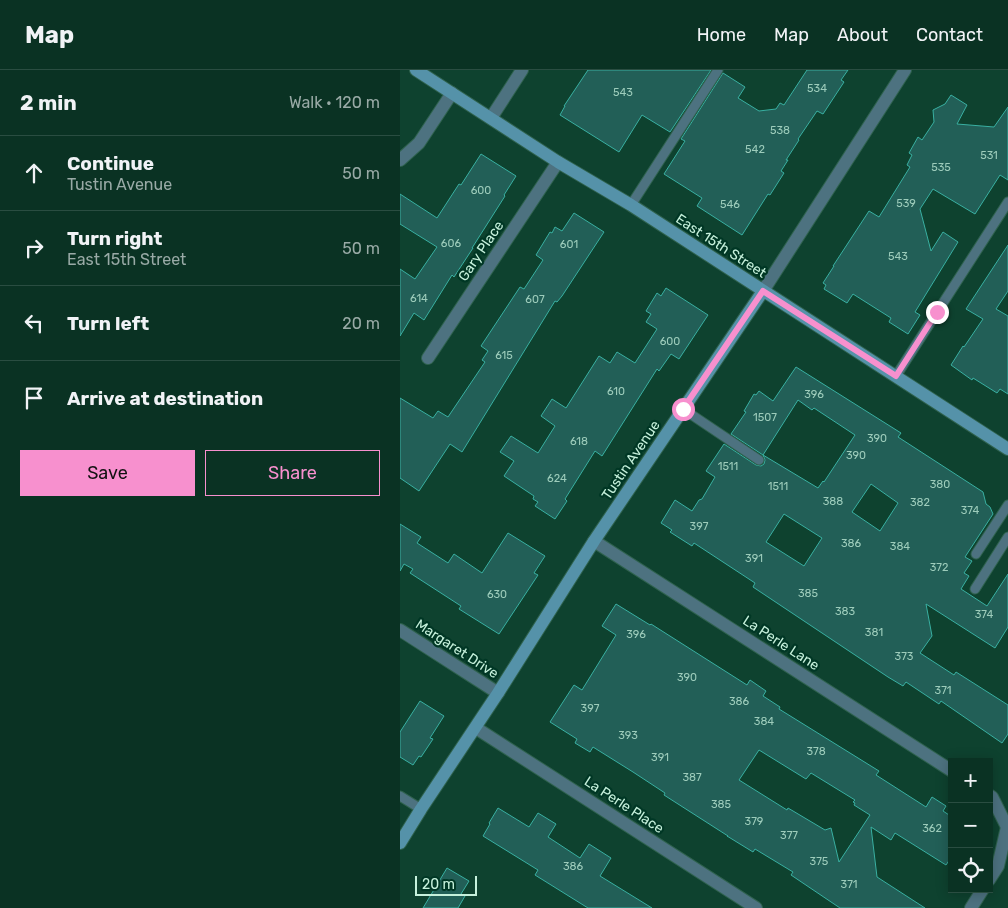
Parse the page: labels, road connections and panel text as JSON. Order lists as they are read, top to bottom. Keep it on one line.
{"streets":{"street":["East 15th Street","Gary Place","Tustin Avenue","La Perle Lane","Margaret Drive","La Perle Place"]},"crossings":[["East 15th Street","Gary Place"],["East 15th Street","Tustin Avenue"],["Tustin Avenue","La Perle Lane"],["Tustin Avenue","Margaret Drive"],["Tustin Avenue","La Perle Place"]],"house_numbers":["534","543","538","542","531","535","600","539","546","606","601","543","614","607","600","615","610","396","1507","390","618","390","1511","624","380","1511","388","382","374","397","386","384","391","372","385","630","383","374","381","396","373","390","371","386","397","384","393","378","391","387","385","379","362","377","375","386","371"],"scale_bar":"20 m","page":{"header":"Map","nav":["Home","Map","About","Contact"],"heading":["2 min","Walk · 120 m"],"list":[["Continue","Tustin Avenue","50 m"],["Turn right","East 15th Street","50 m"],["Turn left","20 m"],"Arrive at destination"],"buttons":["Save","Share"],"map_buttons":["+","−"],"scale":"20 m"}}
